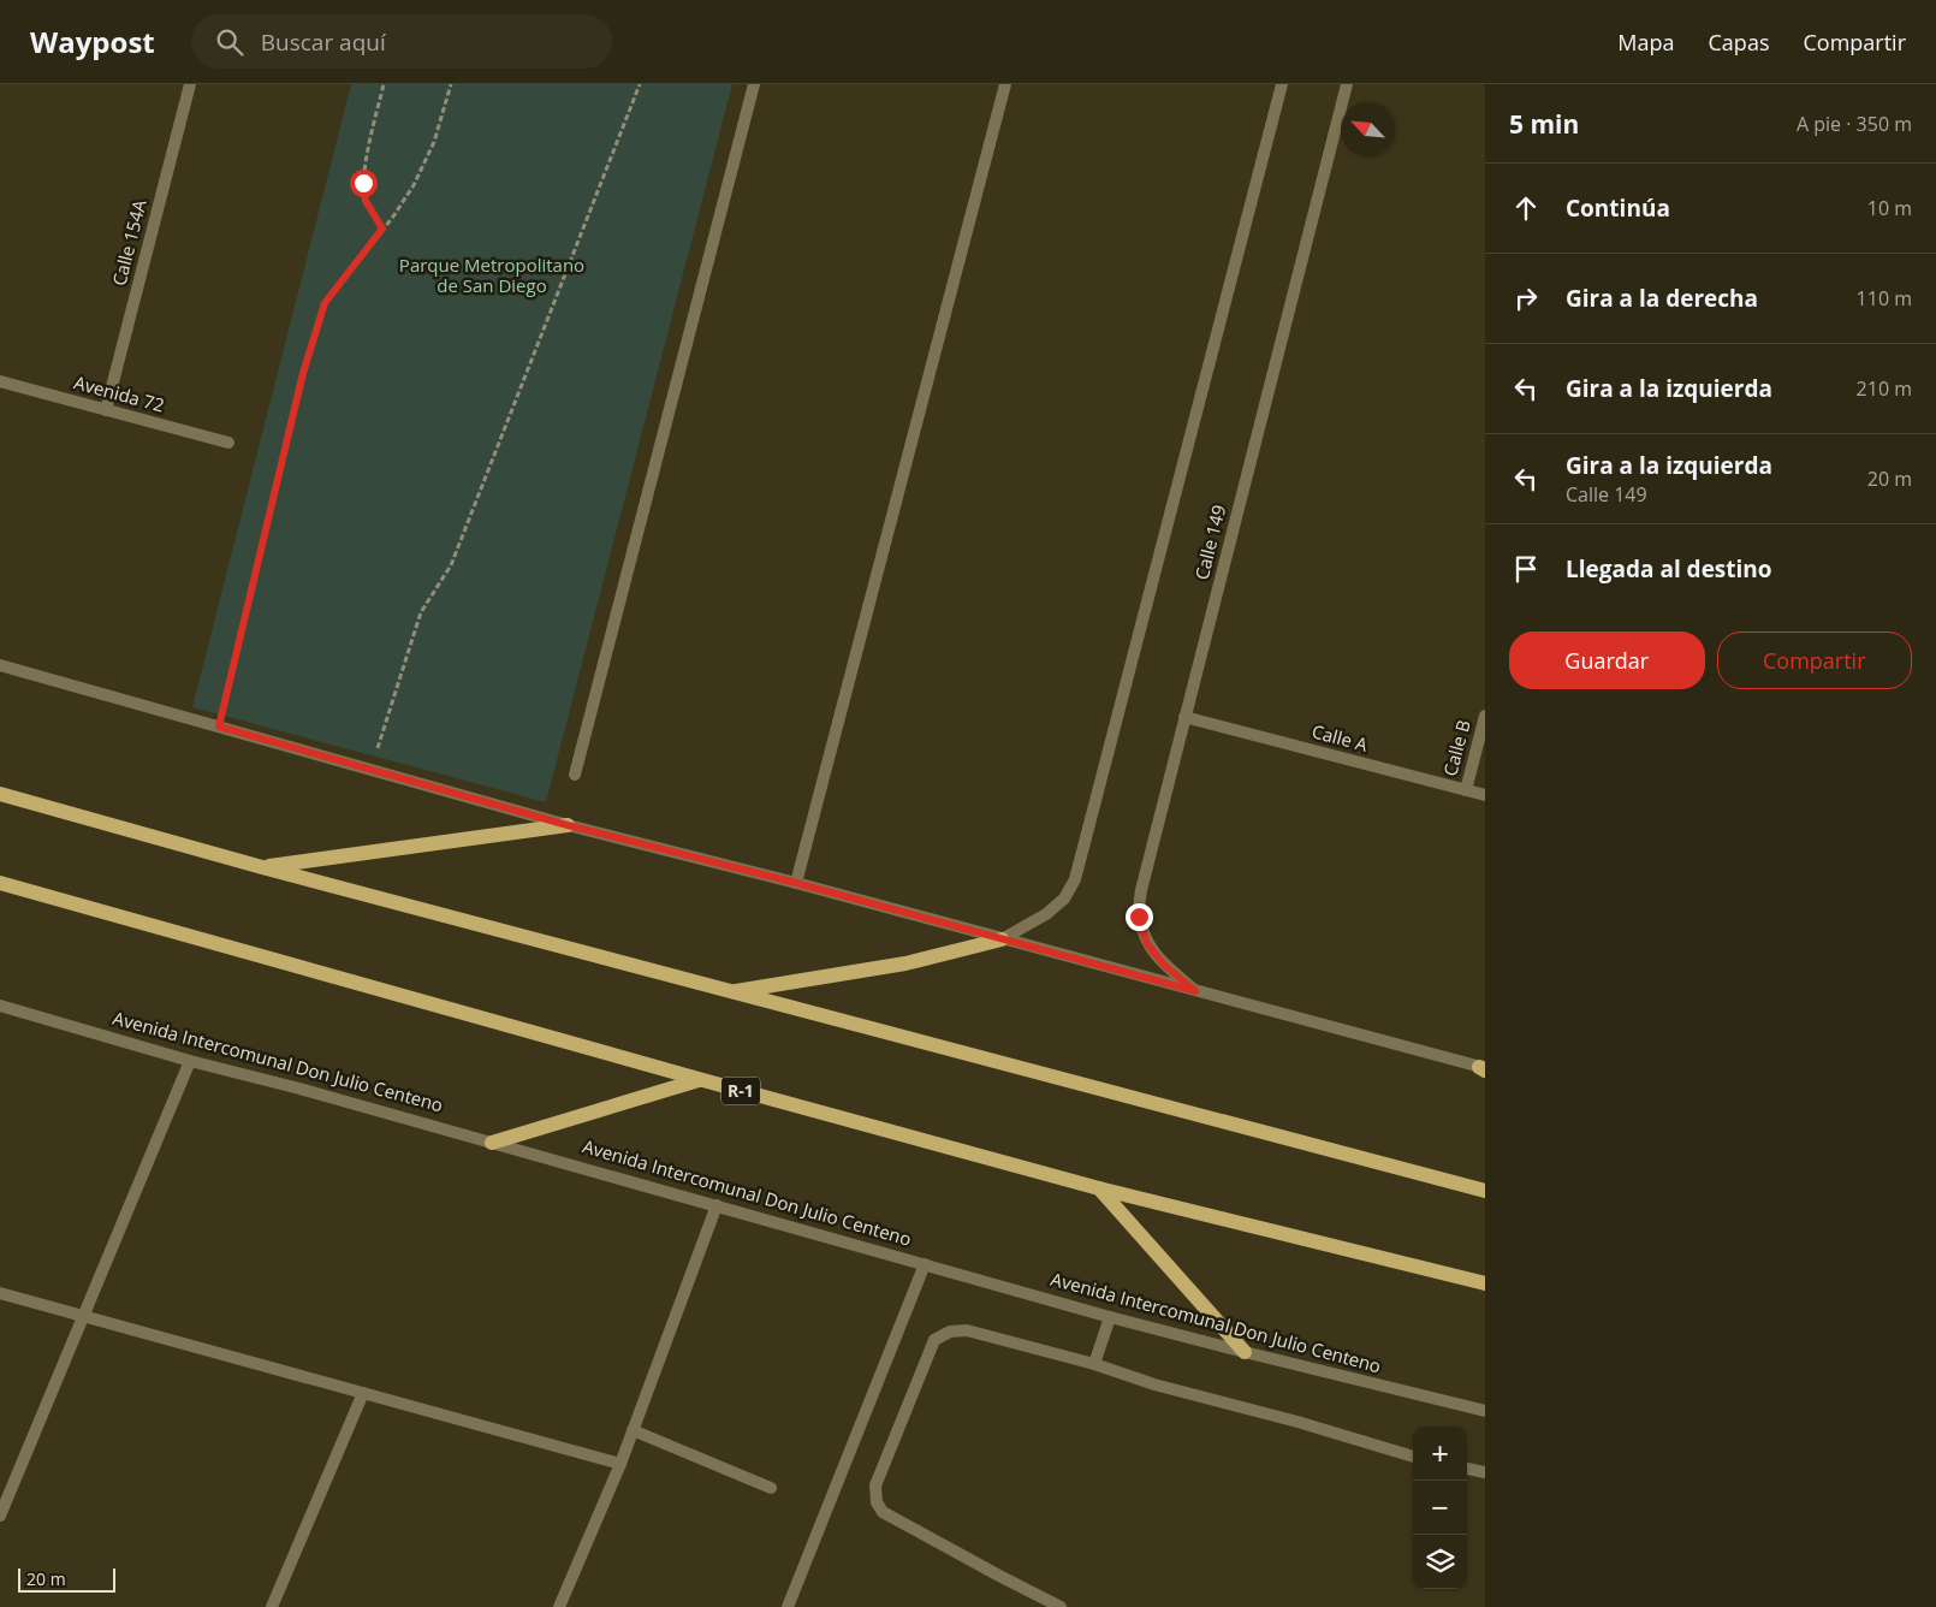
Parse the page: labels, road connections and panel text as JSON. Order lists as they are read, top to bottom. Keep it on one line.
{"streets":{"main road":["R-1"],"street":["Calle 154A","Avenida 72","Calle 149","Calle A","Calle B","Avenida Intercomunal Don Julio Centeno"]},"crossings":[["Calle 154A","Avenida 72"],["Calle 149","Calle A"],["Calle A","Calle B"]],"parks":["Parque Metropolitano de San Diego"],"scale_bar":"20 m","north":"top left","page":{"header":"Waypost","search":"Buscar aquí","nav":["Mapa","Capas","Compartir"],"heading":["5 min","A pie · 350 m"],"list":[["Continúa","10 m"],["Gira a la derecha","110 m"],["Gira a la izquierda","210 m"],["Gira a la izquierda","Calle 149","20 m"],"Llegada al destino"],"buttons":["Guardar","Compartir"],"map_buttons":["+","−"],"scale":"20 m"}}
